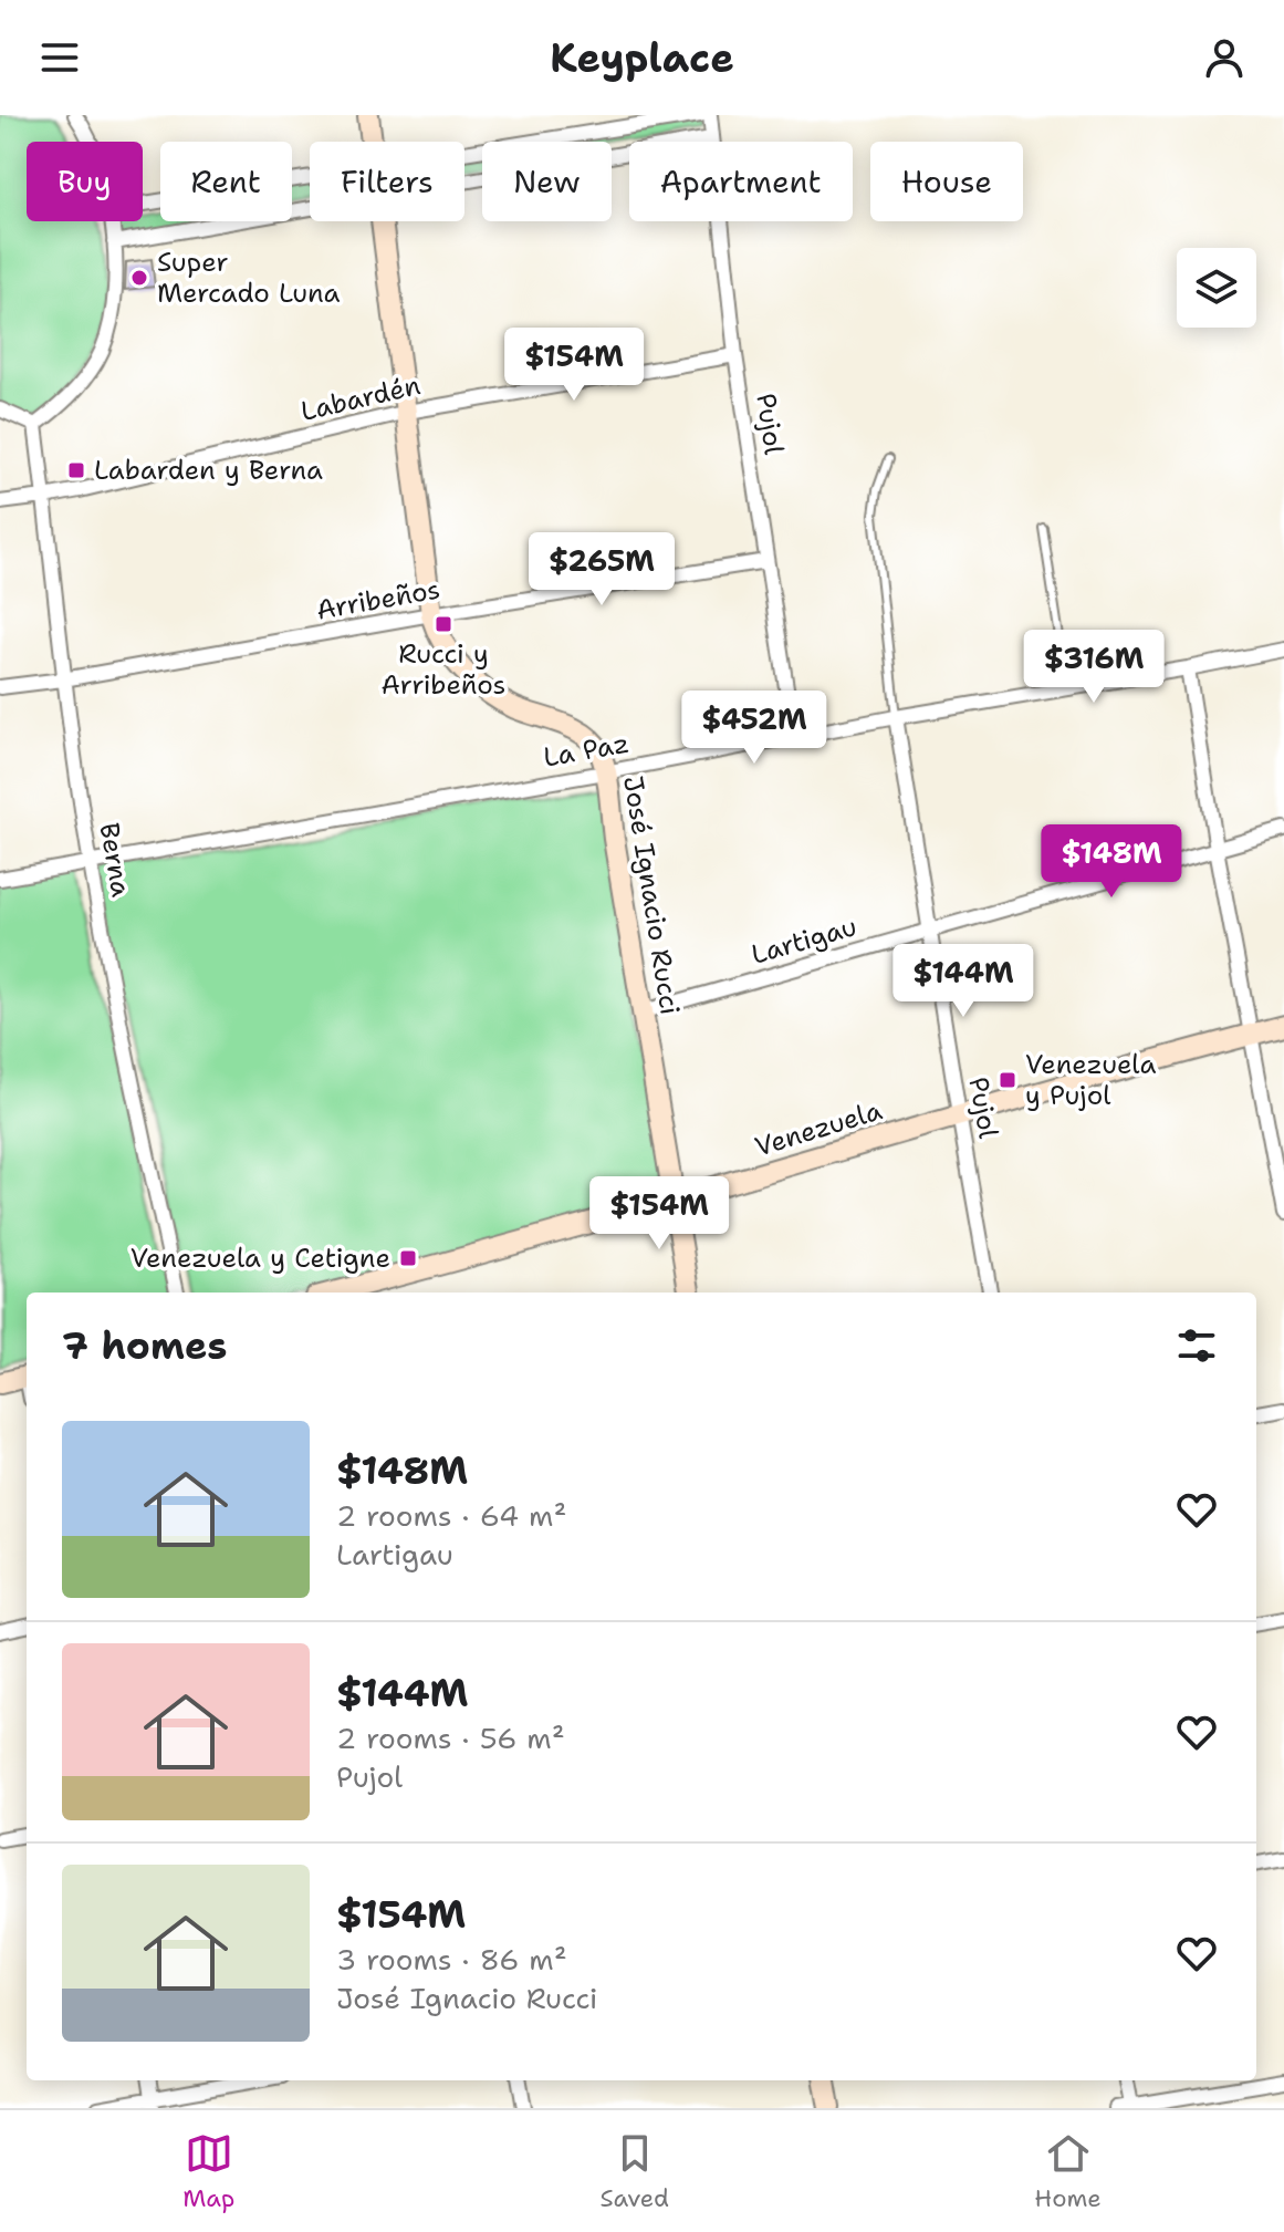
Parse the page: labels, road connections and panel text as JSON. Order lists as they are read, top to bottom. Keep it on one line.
{"streets":{"street":["Labardén","Pujol","Arribeños","La Paz","Berna","José Ignacio Rucci","Lartigau","Venezuela"]},"crossings":[["Labardén","Pujol"],["Labardén","Berna"],["Labardén","José Ignacio Rucci"],["Pujol","Arribeños"],["Pujol","La Paz"],["Pujol","Lartigau"],["Pujol","Venezuela"],["Arribeños","Berna"],["Arribeños","José Ignacio Rucci"],["La Paz","Berna"],["La Paz","José Ignacio Rucci"],["José Ignacio Rucci","Lartigau"],["José Ignacio Rucci","Venezuela"]],"places":{"other":["Super Mercado Luna"],"transit":["Labarden y Berna","Rucci y Arribeños","Venezuela y Pujol","Venezuela y Cetigne"]},"page":{"header":"Keyplace","chip":["Buy","Rent","Filters","New","Apartment","House"],"price":["$154M","$265M","$316M","$452M","$148M","$144M","$154M"],"heading":"7 homes","list":[{"name":"$148M","note":"2 rooms · 64 m² · Lartigau"},{"name":"$144M","note":"2 rooms · 56 m² · Pujol"},{"name":"$154M","note":"3 rooms · 86 m² · José Ignacio Rucci"}],"tabs":["Map","Saved","Home"]}}
